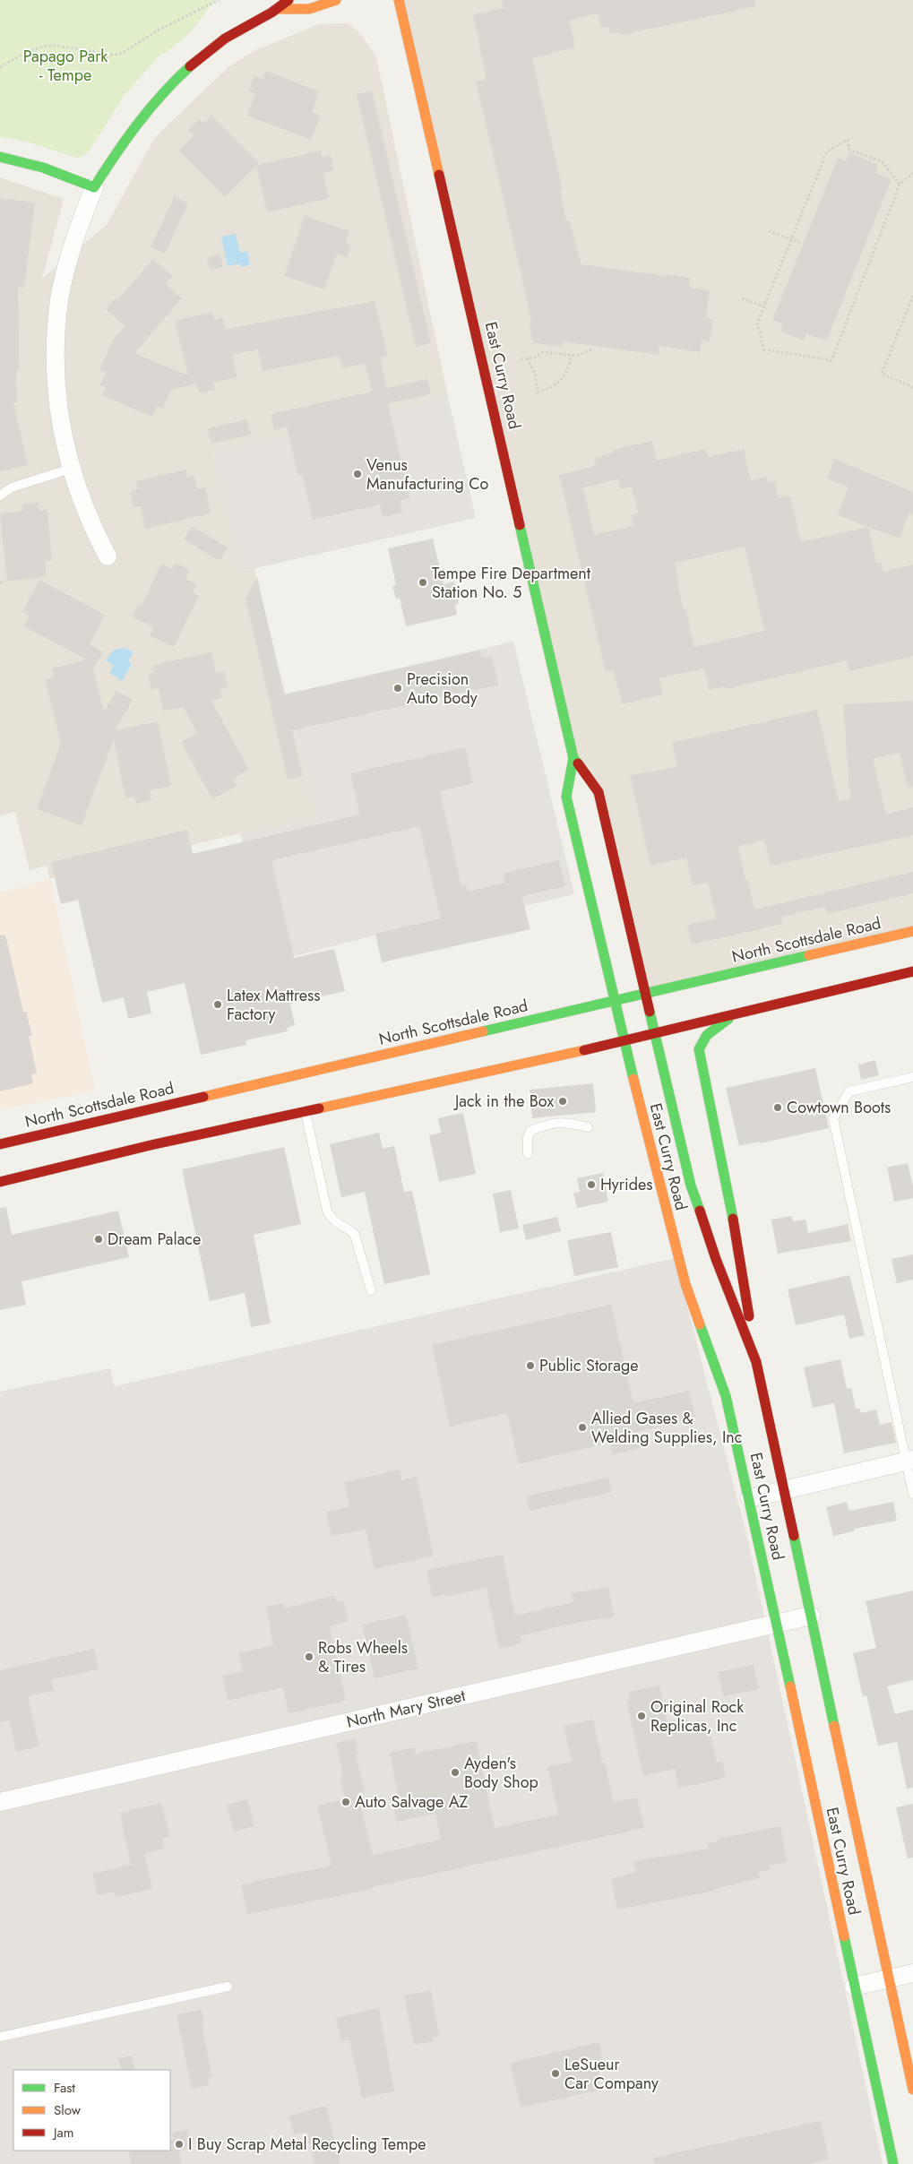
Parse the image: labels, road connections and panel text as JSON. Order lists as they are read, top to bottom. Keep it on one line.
{"streets":{"main road":["East Curry Road","North Scottsdale Road"],"street":["North Mary Street"]},"crossings":[["East Curry Road","North Scottsdale Road"],["East Curry Road","North Mary Street"]],"parks":["Papago Park - Tempe"],"places":["Venus Manufacturing Co","Tempe Fire Department Station No. 5","Precision Auto Body","Latex Mattress Factory","Jack in the Box","Cowtown Boots","Hyrides","Dream Palace","Public Storage","Allied Gases & Welding Supplies, Inc","Robs Wheels & Tires","Original Rock Replicas, Inc","Ayden's Body Shop","Auto Salvage AZ","LeSueur Car Company","I Buy Scrap Metal Recycling Tempe"],"legend":["Fast","Slow","Jam"]}
